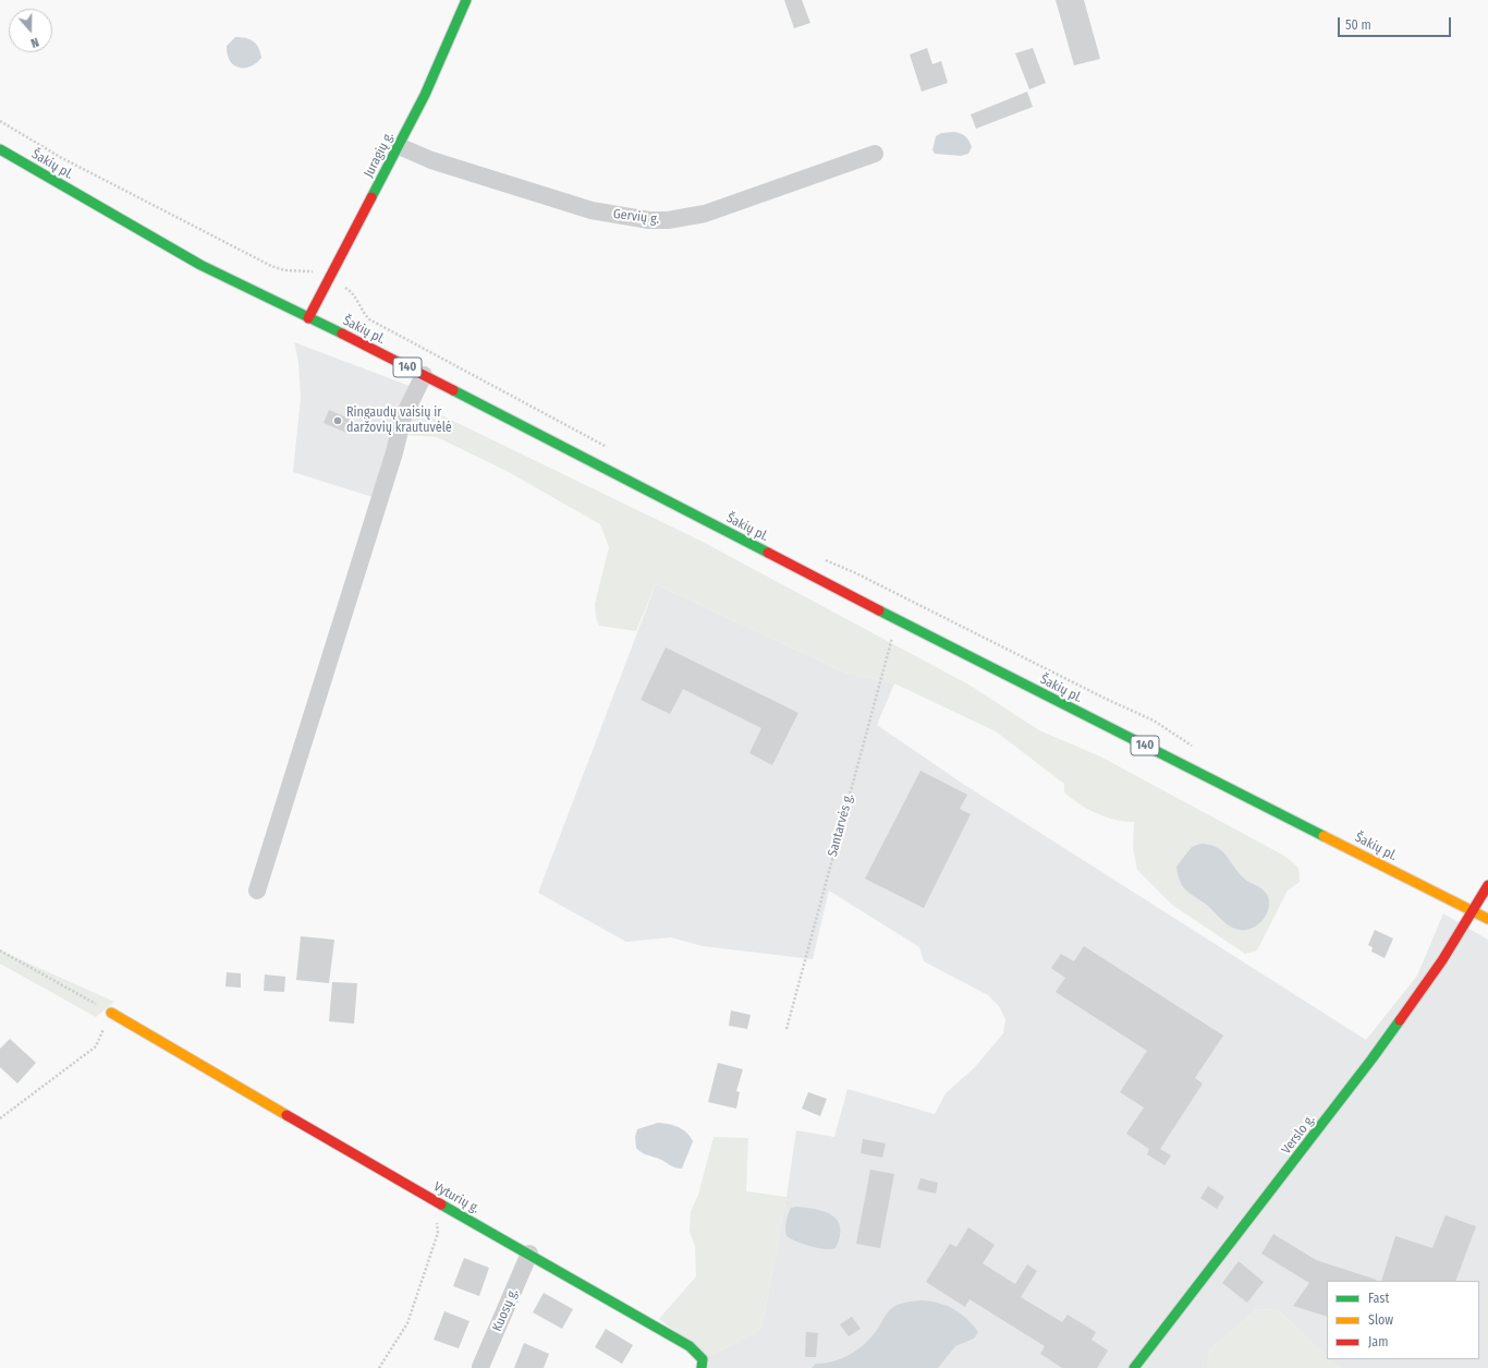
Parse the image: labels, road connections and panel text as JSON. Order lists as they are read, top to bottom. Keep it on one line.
{"streets":{"main road":["Juragių g.","Šakių pl.","140","Verslo g.","Vyturių g."],"street":["Gervių g.","Kuosų g."],"path":["Santarvės g."]},"crossings":[["Juragių g.","Šakių pl."],["Juragių g.","Gervių g."],["Šakių pl.","Santarvės g."],["Šakių pl.","Verslo g."],["Vyturių g.","Kuosų g."]],"places":["Ringaudų vaisių ir daržovių krautuvėlė"],"legend":["Fast","Slow","Jam"],"scale_bar":"50 m","north":"bottom"}
